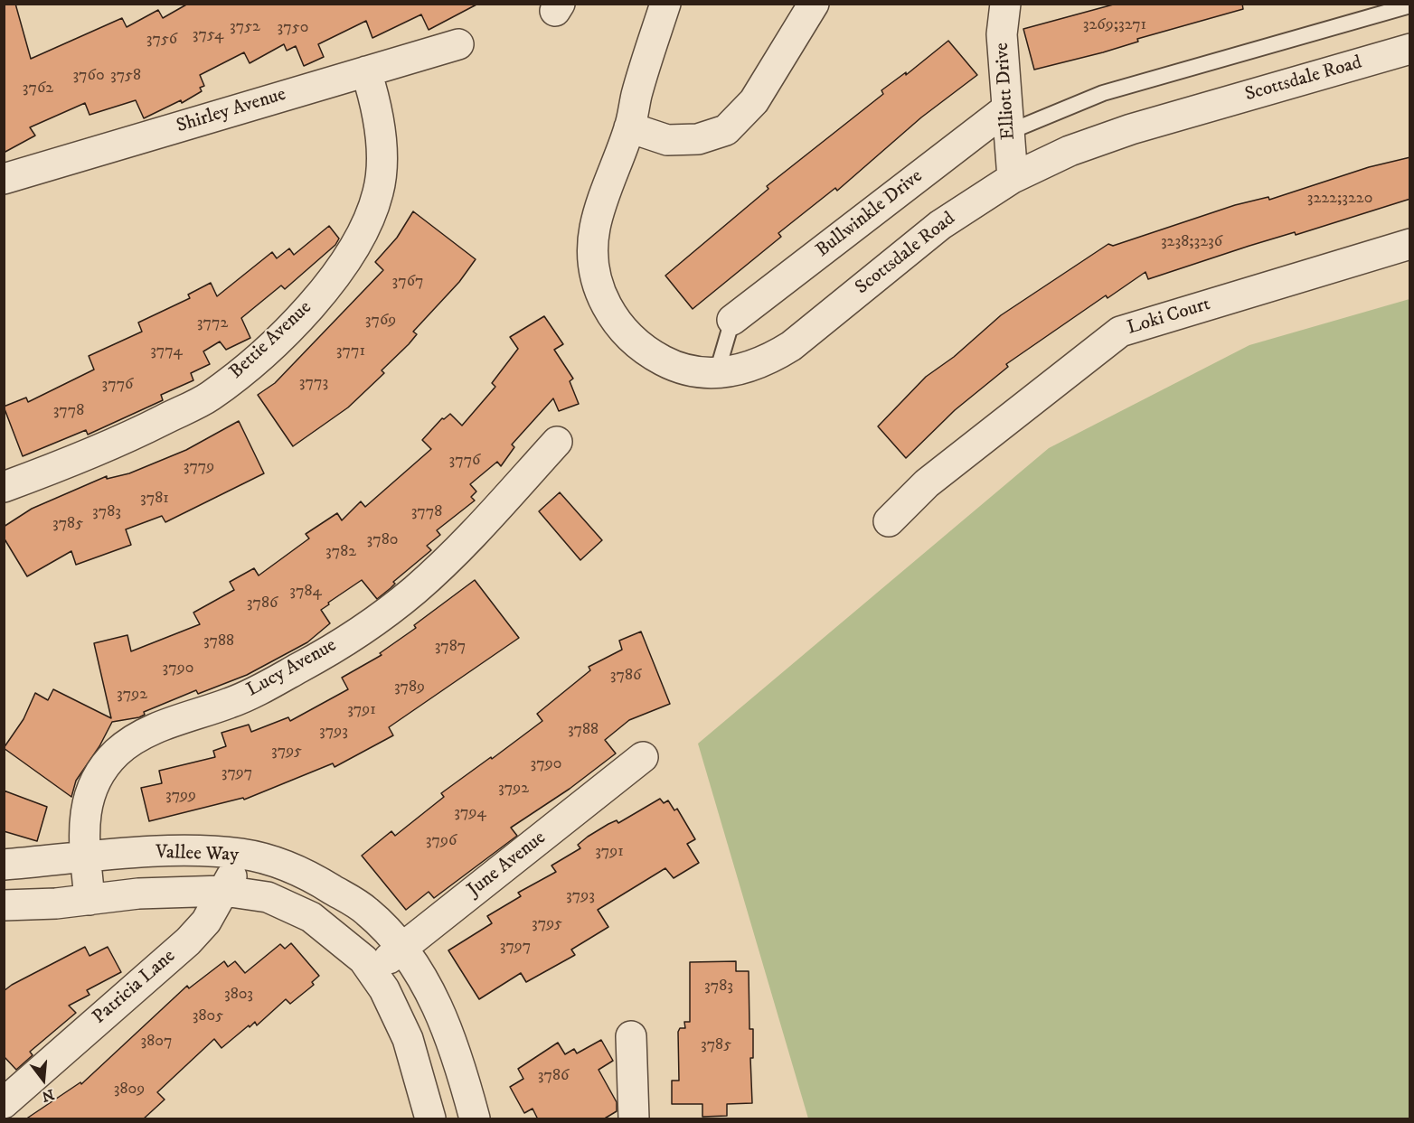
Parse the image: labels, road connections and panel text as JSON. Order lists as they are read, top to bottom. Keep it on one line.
{"streets":{"street":["Scottsdale Road","Elliott Drive","Shirley Avenue","Bullwinkle Drive","Loki Court","Bettie Avenue","Lucy Avenue","Vallee Way","June Avenue","Patricia Lane"]},"crossings":[["Scottsdale Road","Elliott Drive"],["Elliott Drive","Bullwinkle Drive"],["Shirley Avenue","Bettie Avenue"],["Lucy Avenue","Vallee Way"],["Vallee Way","June Avenue"],["Vallee Way","Patricia Lane"]],"house_numbers":["3269;3271","3752","3750","3754","3756","3760","3758","3762","3222;3220","3238;3236","3767","3769","3772","3774","3771","3773","3776","3778","3776","3779","3781","3783","3778","3785","3780","3782","3784","3786","3788","3787","3790","3786","3789","3792","3791","3788","3793","3795","3790","3797","3792","3799","3794","3796","3791","3793","3795","3797","3783","3803","3805","3807","3785","3786","3809"],"north":"bottom"}
